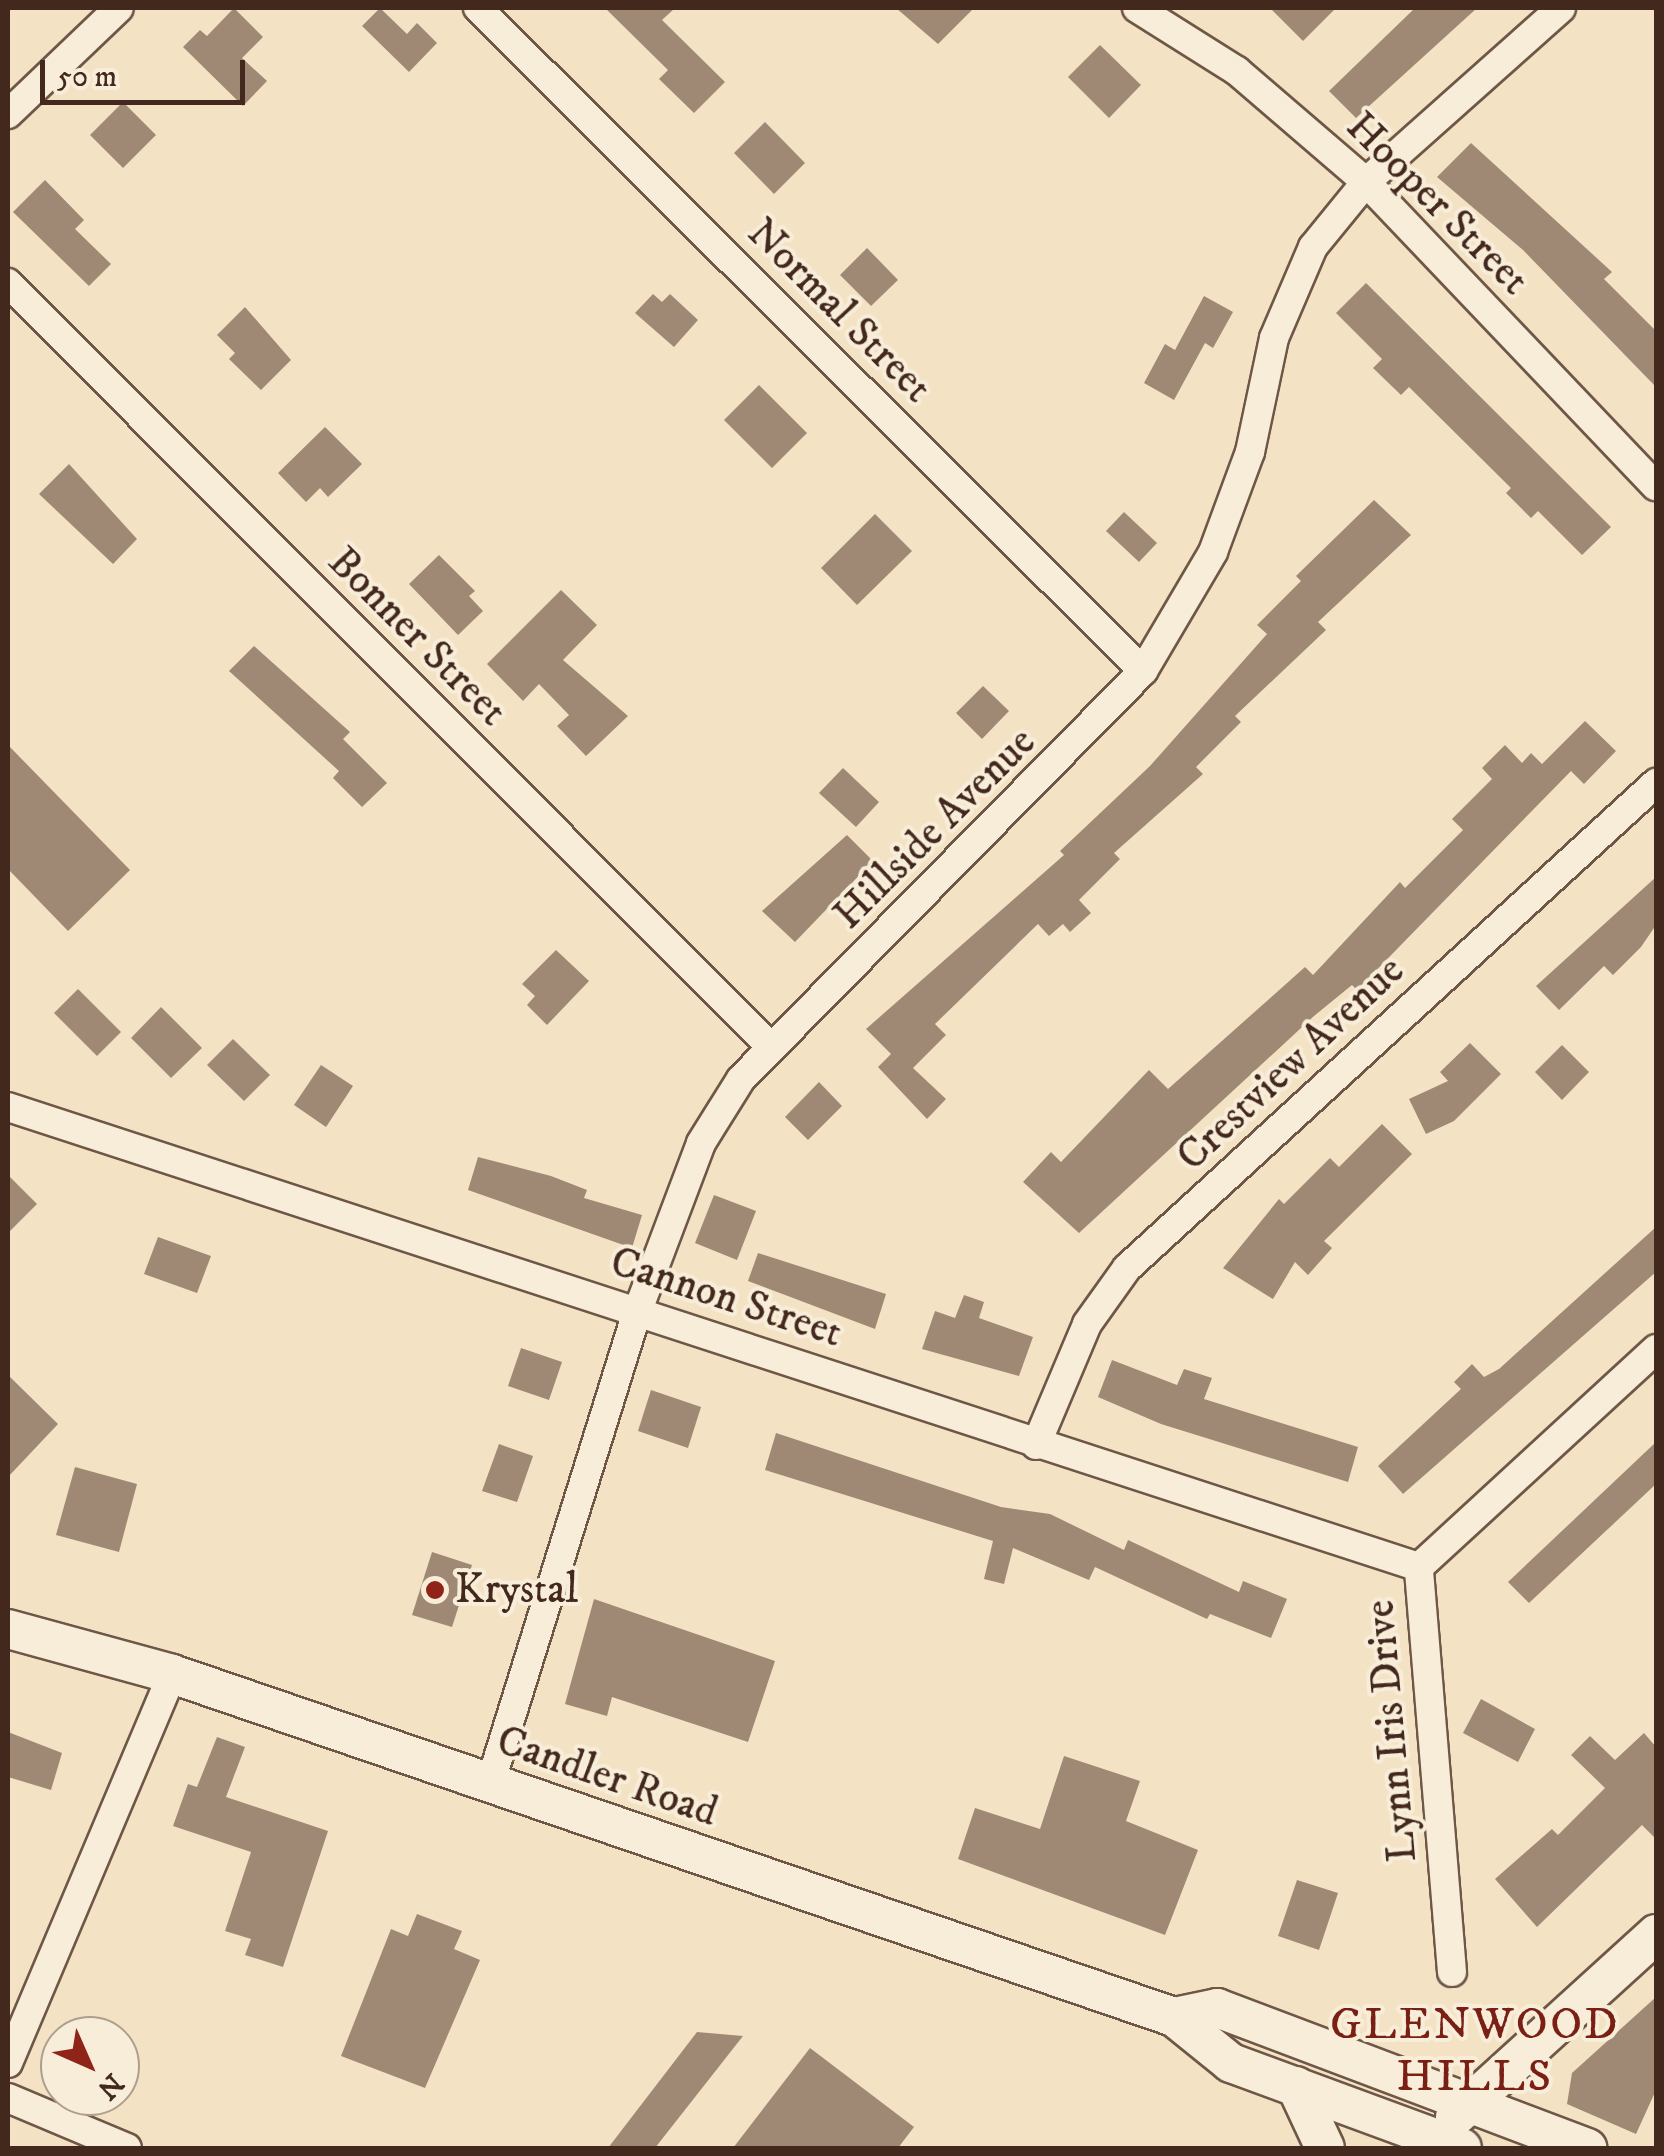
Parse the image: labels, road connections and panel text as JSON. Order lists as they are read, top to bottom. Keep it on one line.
{"streets":{"main road":["Candler Road"],"street":["Hooper Street","Normal Street","Bonner Street","Hillside Avenue","Crestview Avenue","Cannon Street","Lynn Iris Drive"]},"crossings":[["Hooper Street","Hillside Avenue"],["Normal Street","Hillside Avenue"],["Bonner Street","Hillside Avenue"],["Hillside Avenue","Cannon Street"],["Hillside Avenue","Candler Road"],["Crestview Avenue","Cannon Street"],["Cannon Street","Lynn Iris Drive"]],"districts":["GLENWOOD HILLS"],"places":["Krystal"],"scale_bar":"50 m","north":"bottom right"}
